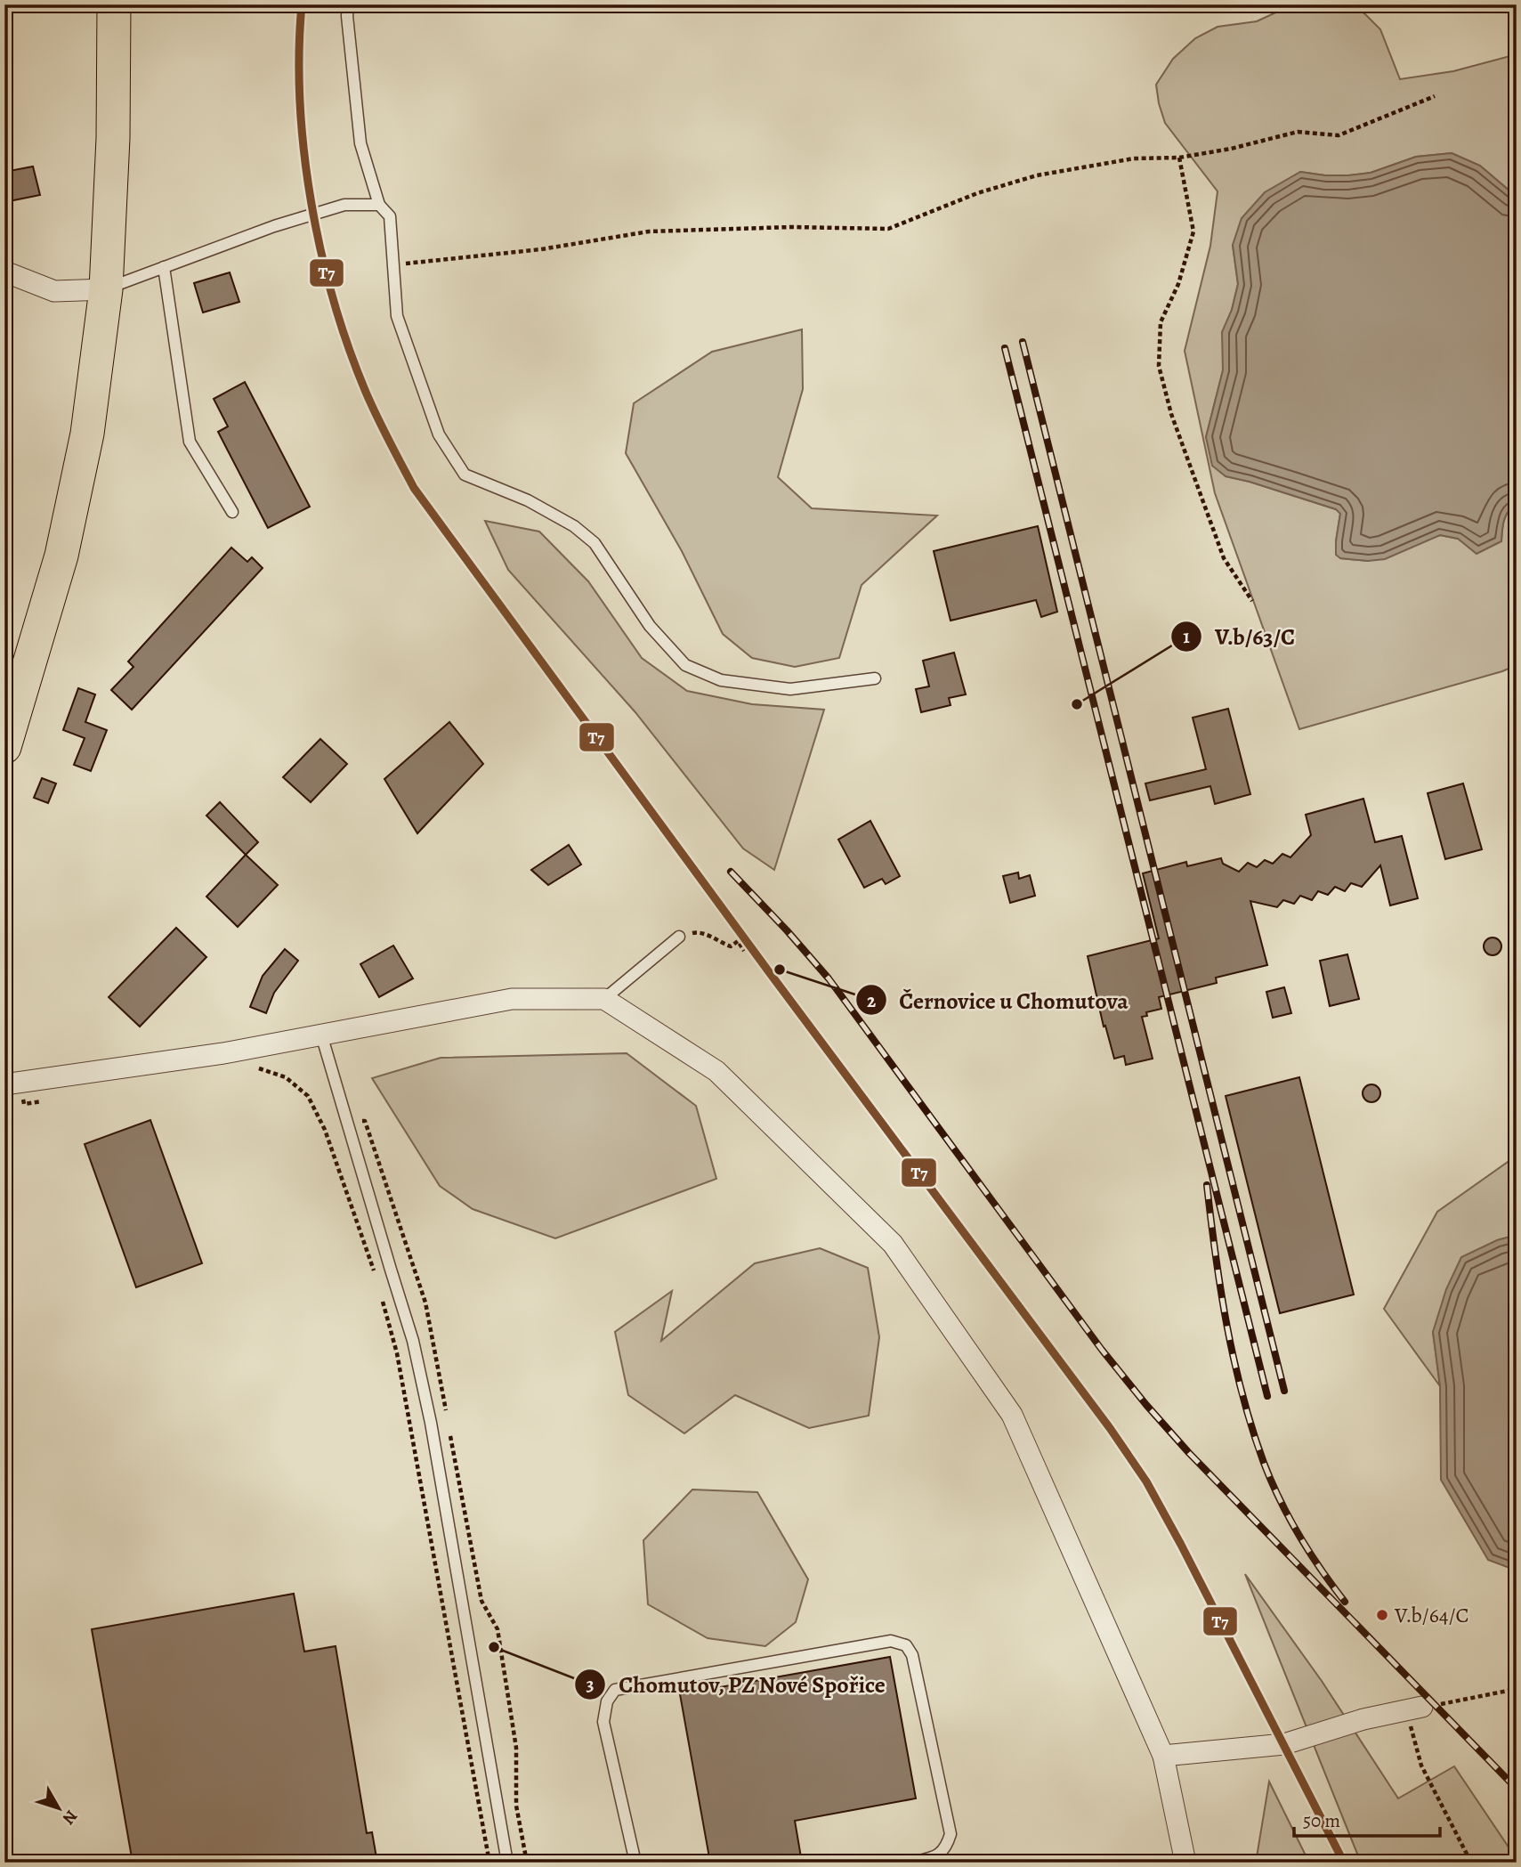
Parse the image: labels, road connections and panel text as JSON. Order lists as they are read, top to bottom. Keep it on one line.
{"places":["V.b/63/C","Černovice u Chomutova","V.b/64/C","Chomutov, PZ Nové Spořice"],"lines":["transit line T7"],"scale_bar":"50 m","north":"bottom right"}
